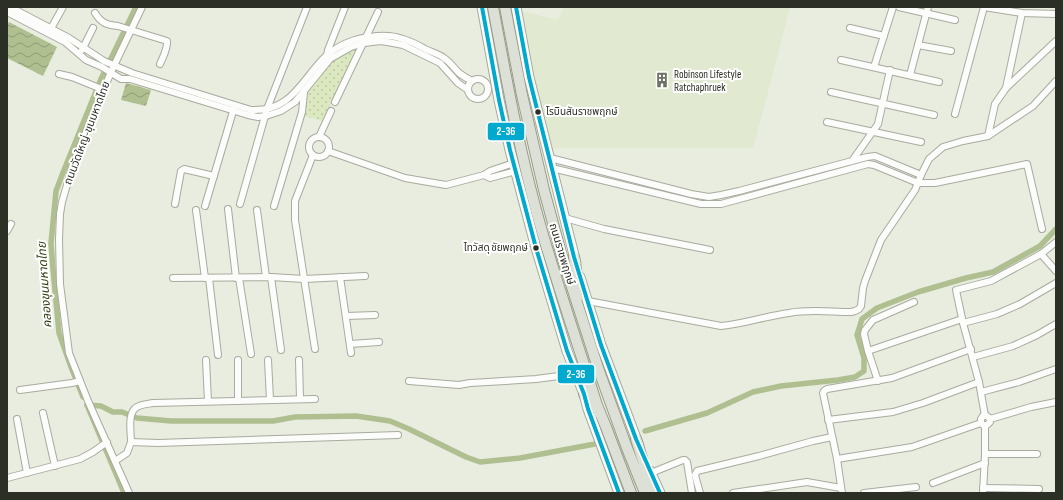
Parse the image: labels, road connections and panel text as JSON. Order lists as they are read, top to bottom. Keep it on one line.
{"streets":{"main road":["ถนนราชพฤกษ์"],"street":["ถนนวัดใหญ่-ขุนมหาดไทย"]},"water":["คลองขุนมหาดไทย"],"places":{"building":["Robinson Lifestyle Ratchaphruek"],"other":["โรบินสันราชพฤกษ์","ไทวัสดุ ชัยพฤกษ์"]},"lines":["transit line 2-36"]}
